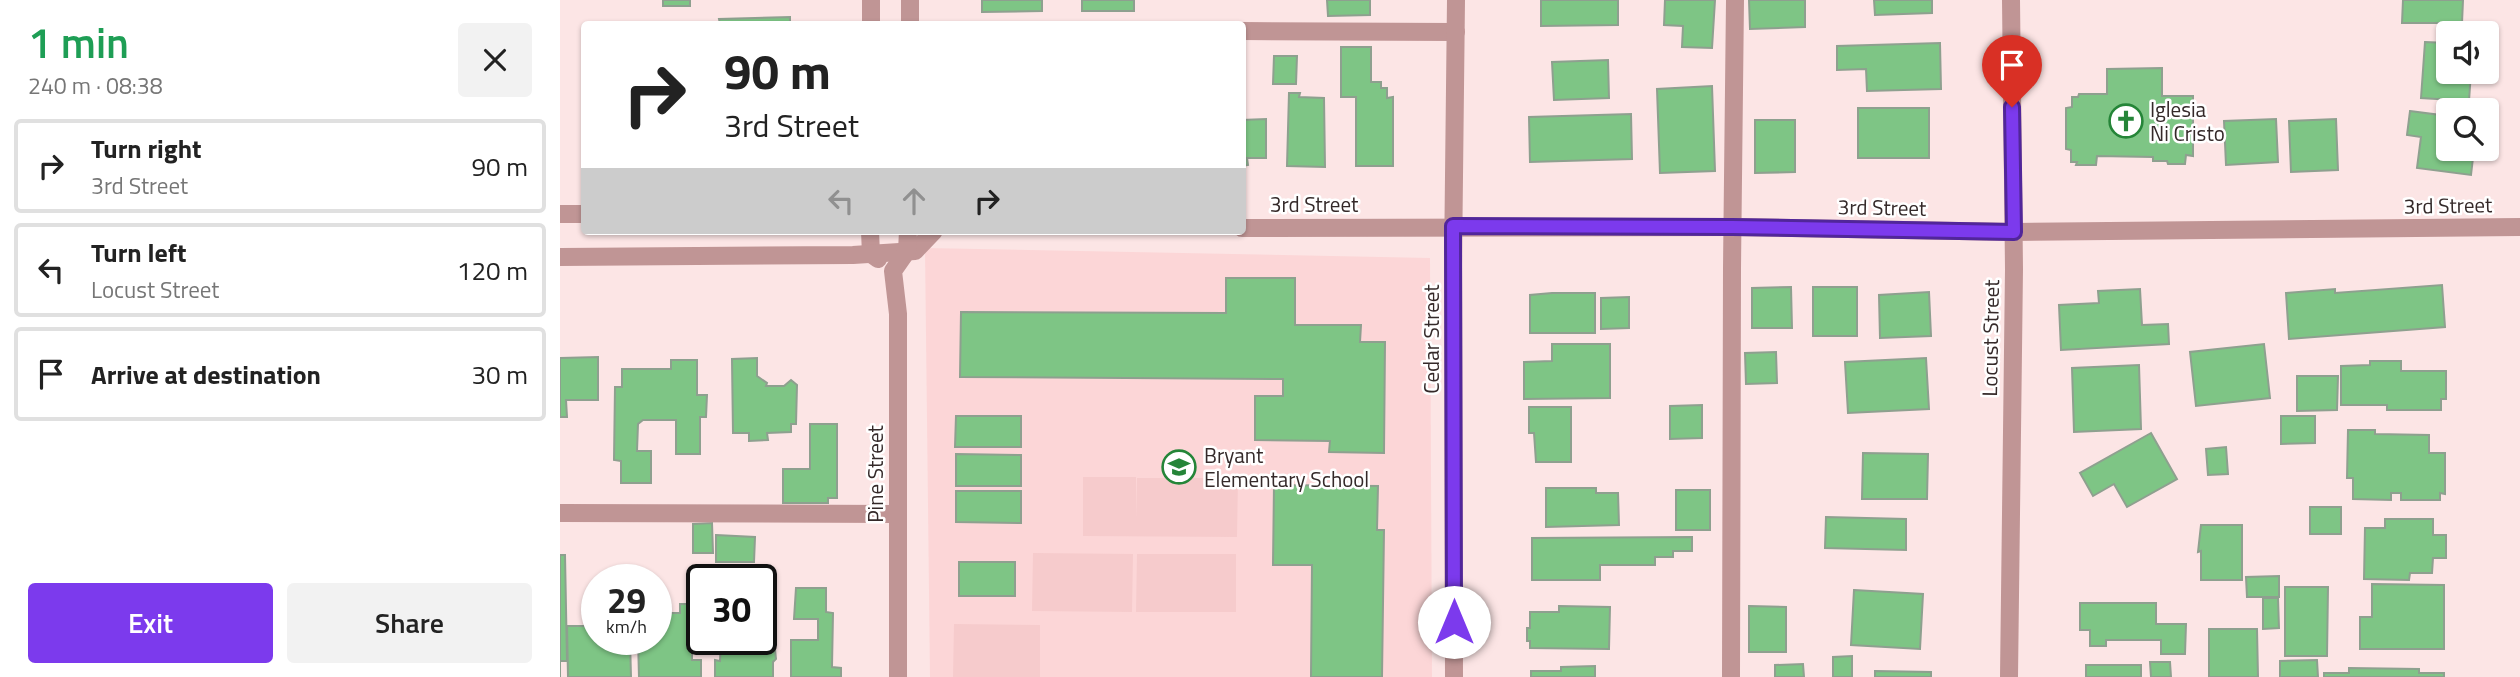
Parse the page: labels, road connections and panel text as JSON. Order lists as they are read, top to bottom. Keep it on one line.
{"streets":{"street":["3rd Street","Locust Street","Cedar Street","Pine Street"]},"crossings":[["3rd Street","Locust Street"],["3rd Street","Cedar Street"]],"places":{"church":["Iglesia Ni Cristo"],"school or university":["Bryant Elementary School"]},"page":{"heading":["1 min","240 m · 08:38"],"turn":["90 m","3rd Street"],"list":[{"name":"Turn right","note":"3rd Street","value":"90 m"},{"name":"Turn left","note":"Locust Street","value":"120 m"},{"name":"Arrive at destination","value":"30 m"}],"speed":"29 km/h","limit":"30","buttons":["Exit","Share"]}}
